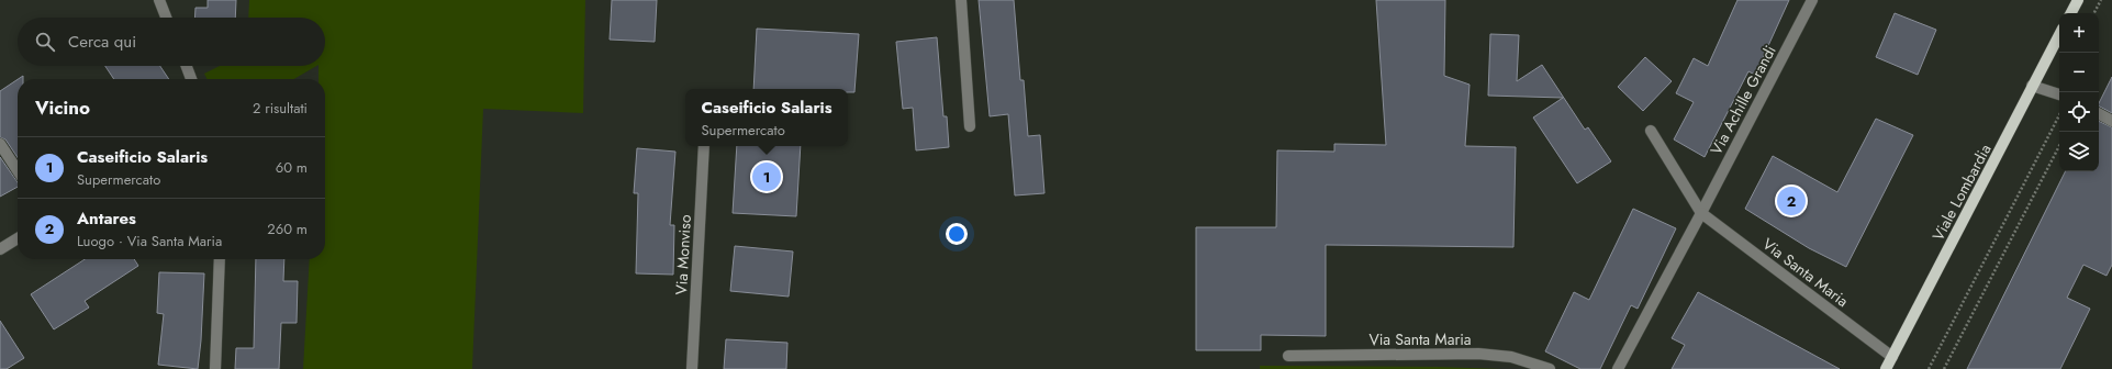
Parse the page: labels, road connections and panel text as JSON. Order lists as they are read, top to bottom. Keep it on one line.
{"streets":{"main road":["Viale Lombardia"],"street":["Via Achille Grandi","Via Monviso","Via Santa Maria"]},"crossings":[["Via Achille Grandi","Via Santa Maria"],["Viale Lombardia","Via Santa Maria"]],"page":{"map_buttons":["+","−"],"search":"Cerca qui","heading":["Vicino","2 risultati"],"popup":["Caseificio Salaris","Supermercato"],"list":[{"mark":"1","name":"Caseificio Salaris","note":"Supermercato","value":"60 m"},{"mark":"2","name":"Antares","note":"Luogo · Via Santa Maria","value":"260 m"}],"pins":["1","2"]}}
